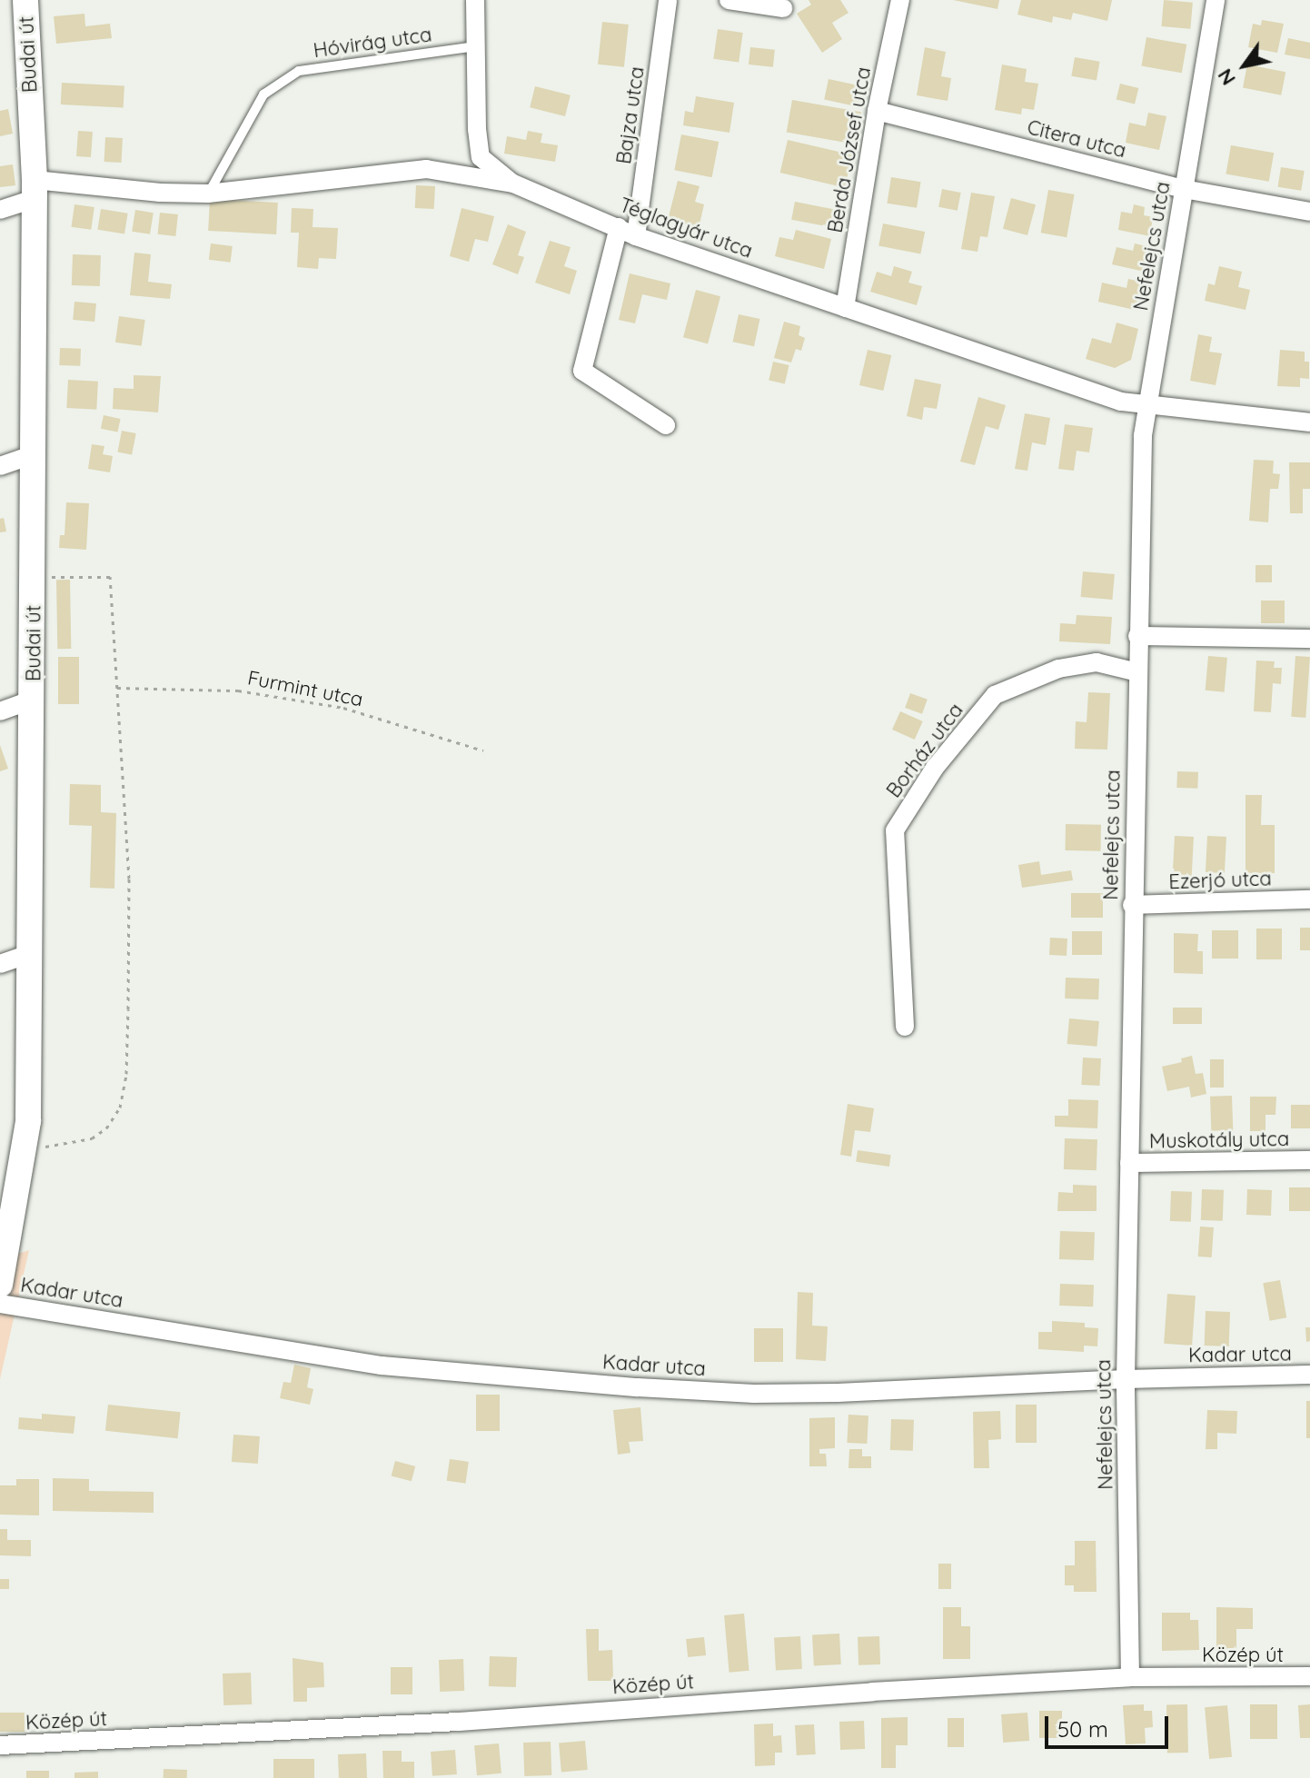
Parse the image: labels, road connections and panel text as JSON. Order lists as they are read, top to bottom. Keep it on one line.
{"streets":{"street":["Budai út","Bajza utca","Citera utca","Berda József utca","Téglagyár utca","Nefelejcs utca","Borház utca","Ezerjó utca","Muskotály utca","Kadar utca","Közép út"],"lane":["Hóvirág utca"],"path":["Furmint utca"]},"crossings":[["Hóvirág utca","Téglagyár utca"],["Budai út","Téglagyár utca"],["Bajza utca","Téglagyár utca"],["Citera utca","Berda József utca"],["Citera utca","Nefelejcs utca"],["Berda József utca","Téglagyár utca"],["Téglagyár utca","Nefelejcs utca"],["Nefelejcs utca","Borház utca"],["Nefelejcs utca","Ezerjó utca"],["Nefelejcs utca","Muskotály utca"],["Nefelejcs utca","Kadar utca"],["Nefelejcs utca","Közép út"]],"scale_bar":"50 m","north":"bottom left"}
